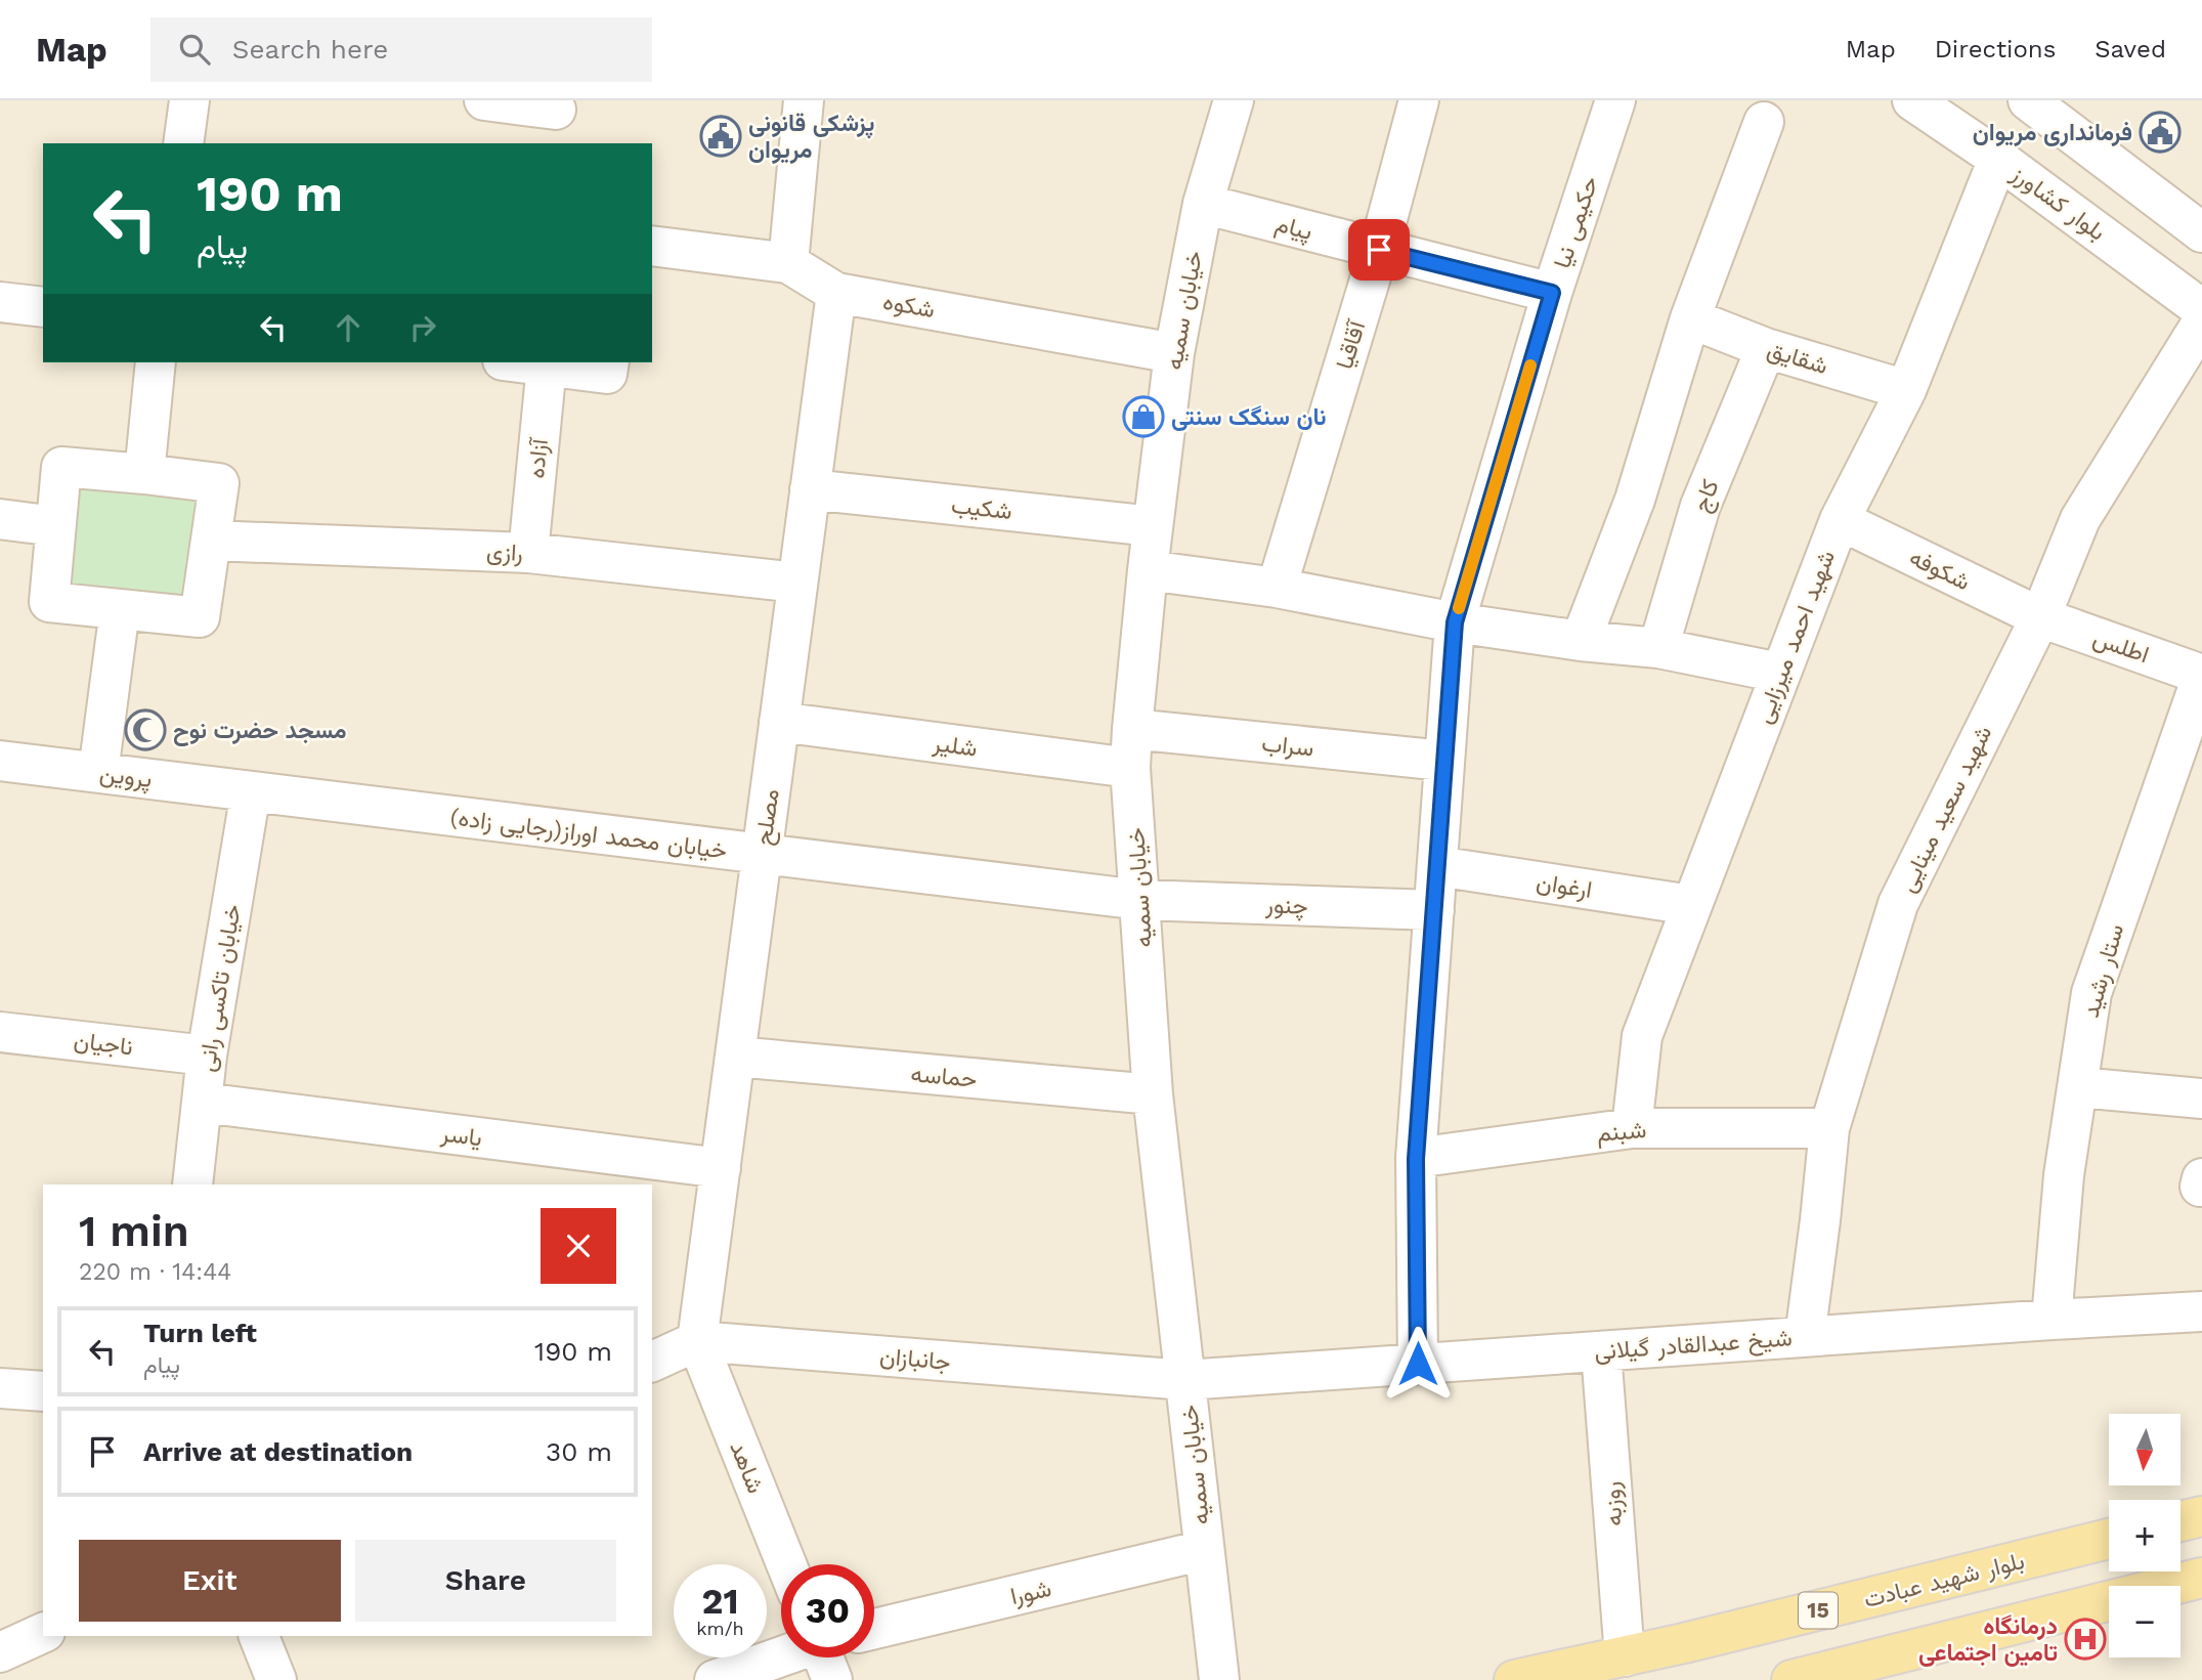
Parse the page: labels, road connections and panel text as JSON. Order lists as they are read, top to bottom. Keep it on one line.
{"streets":{"main road":["بلوار شهید عبادت","15"],"street":["بلوار کشاورز","حکیمی نیا","پیام","شکوه","خیابان سمیه","آقاقیا","شقایق","آزاده","کاج","شکیب","رازی","شکوفه","شهید احمد میرزایی","اطلس","شلیر","سراب","پروین","شهید سعید مینایی","مصلح","خیابان محمد اوراز(رجایی زاده)","ارغوان","چنور","ستار رشید","خیابان تاکسی رانی","ناجیان","حماسه","شبنم","یاسر","شیخ عبدالقادر گیلانی","جانبازان","شاهد","روزبه","شورا"]},"crossings":[["بلوار کشاورز","شهید احمد میرزایی"],["حکیمی نیا","پیام"],["حکیمی نیا","سراب"],["حکیمی نیا","ارغوان"],["حکیمی نیا","چنور"],["حکیمی نیا","شبنم"],["حکیمی نیا","شیخ عبدالقادر گیلانی"],["پیام","خیابان سمیه"],["پیام","آقاقیا"],["شکوه","خیابان سمیه"],["شکوه","مصلح"],["خیابان سمیه","شکیب"],["خیابان سمیه","شلیر"],["خیابان سمیه","سراب"],["خیابان سمیه","خیابان محمد اوراز(رجایی زاده)"],["خیابان سمیه","چنور"],["خیابان سمیه","حماسه"],["خیابان سمیه","شیخ عبدالقادر گیلانی"],["خیابان سمیه","جانبازان"],["خیابان سمیه","شورا"],["شقایق","کاج"],["شقایق","شهید احمد میرزایی"],["آزاده","رازی"],["شکیب","مصلح"],["رازی","مصلح"],["شکوفه","شهید احمد میرزایی"],["شکوفه","اطلس"],["شکوفه","شهید سعید مینایی"],["شهید احمد میرزایی","ارغوان"],["شهید احمد میرزایی","شبنم"],["اطلس","شهید سعید مینایی"],["اطلس","ستار رشید"],["شلیر","مصلح"],["پروین","خیابان محمد اوراز(رجایی زاده)"],["پروین","خیابان تاکسی رانی"],["شهید سعید مینایی","شبنم"],["شهید سعید مینایی","شیخ عبدالقادر گیلانی"],["مصلح","خیابان محمد اوراز(رجایی زاده)"],["مصلح","حماسه"],["مصلح","یاسر"],["مصلح","جانبازان"],["مصلح","شاهد"],["خیابان محمد اوراز(رجایی زاده)","چنور"],["خیابان محمد اوراز(رجایی زاده)","خیابان تاکسی رانی"],["ستار رشید","شیخ عبدالقادر گیلانی"],["خیابان تاکسی رانی","ناجیان"],["خیابان تاکسی رانی","یاسر"],["شیخ عبدالقادر گیلانی","جانبازان"],["شیخ عبدالقادر گیلانی","روزبه"],["جانبازان","شاهد"],["روزبه","بلوار شهید عبادت"]],"places":{"public building":["فرمانداری مریوان","پزشکی قانونی مریوان"],"shop":["نان سنگک سنتی"],"mosque":["مسجد حضرت نوح"],"hospital":["درمانگاه تامین اجتماعی"]},"north":"bottom","page":{"header":"Map","search":"Search here","nav":["Map","Directions","Saved"],"turn":["190 m","پیام"],"heading":["1 min","220 m · 14:44"],"list":[{"name":"Turn left","note":"پیام","value":"190 m"},{"name":"Arrive at destination","value":"30 m"}],"map_buttons":["+","−"],"buttons":["Exit","Share"],"speed":"21 km/h","limit":"30"}}
